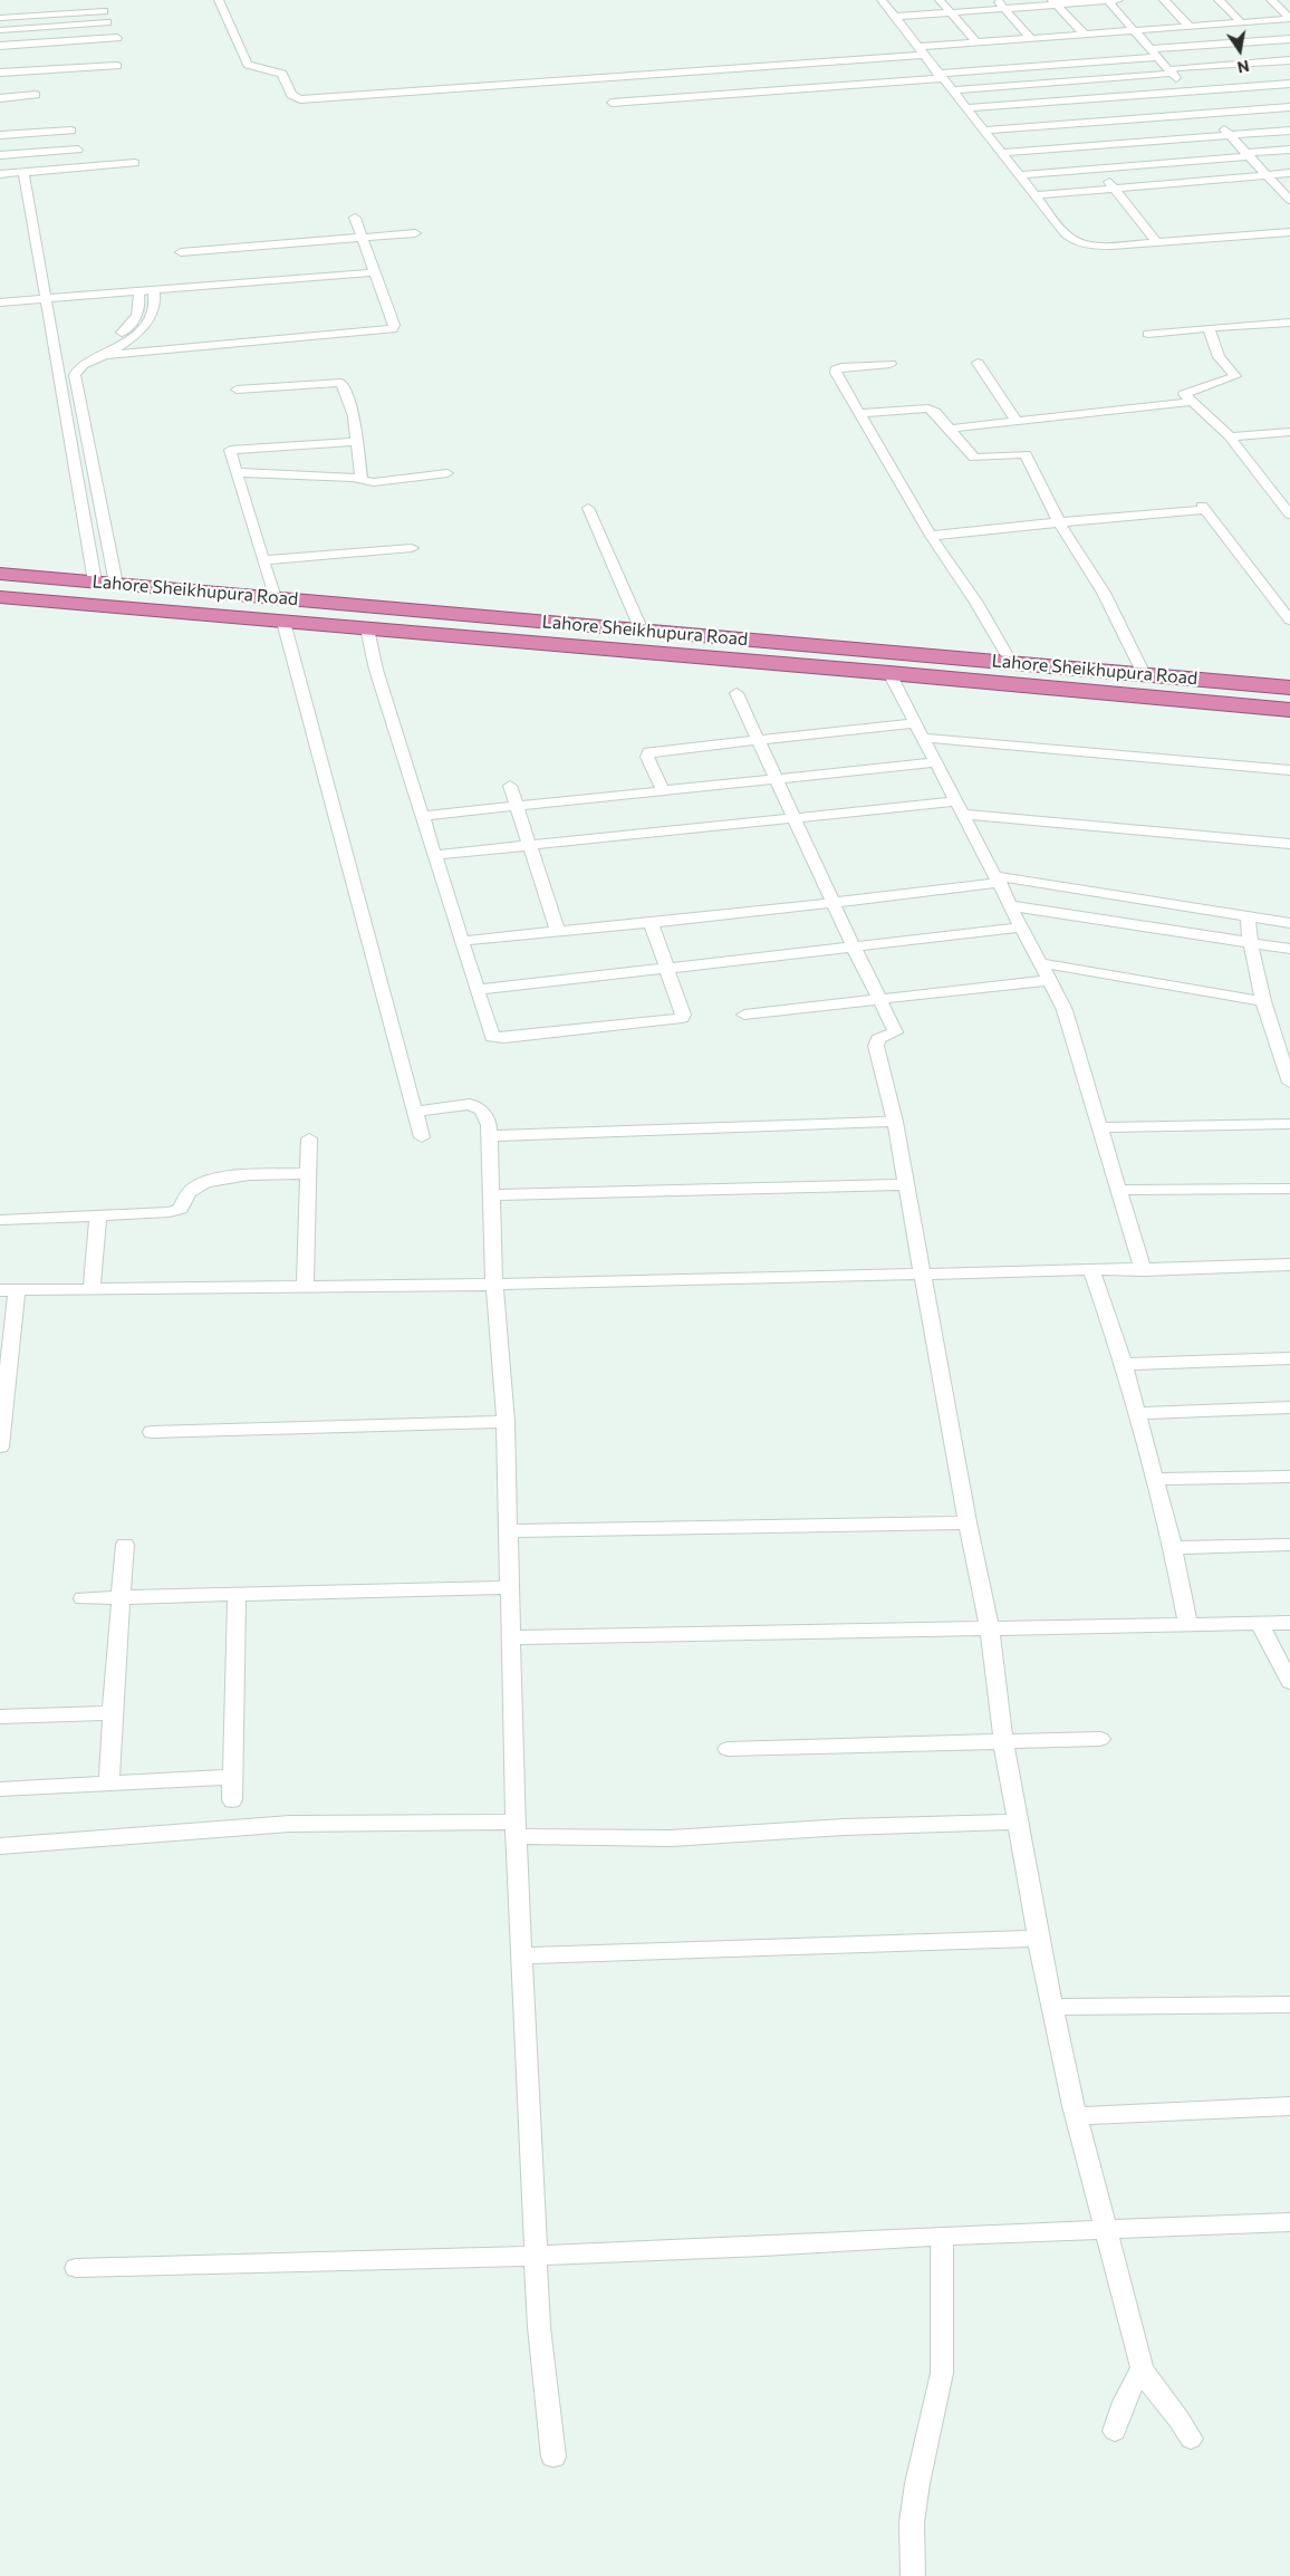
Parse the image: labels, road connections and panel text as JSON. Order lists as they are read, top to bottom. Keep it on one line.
{"streets":{"highway":["Lahore Sheikhupura Road"]},"north":"bottom"}
